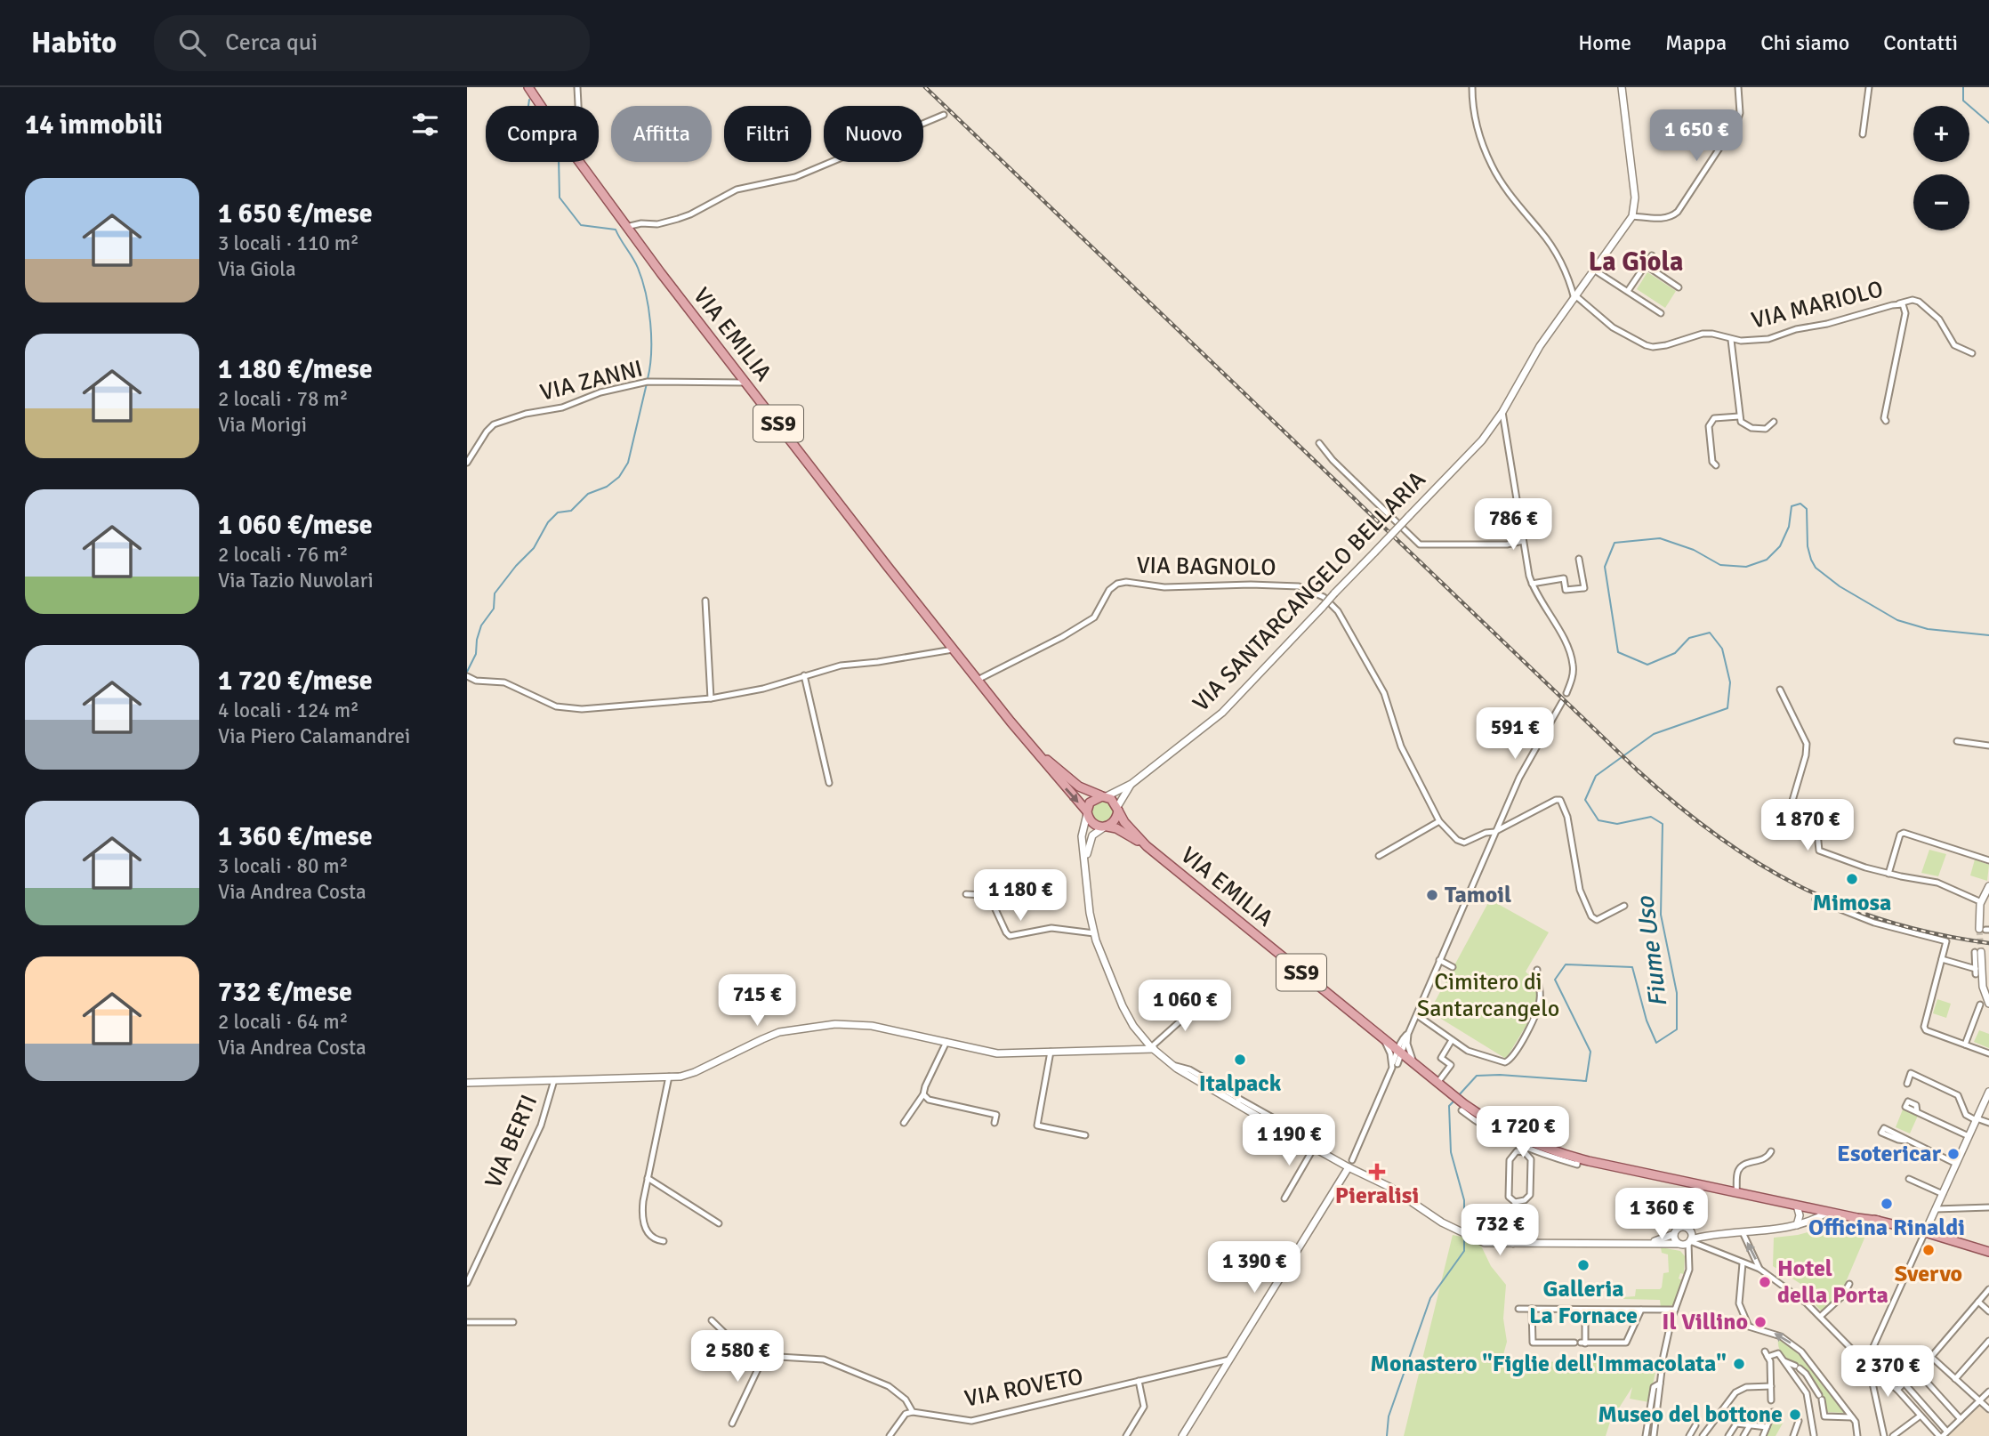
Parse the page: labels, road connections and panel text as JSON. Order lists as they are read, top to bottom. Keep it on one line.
{"streets":{"main road":["VIA EMILIA","SS9"],"street":["VIA MARIOLO","VIA ZANNI","VIA BAGNOLO","VIA SANTARCANGELO BELLARIA","VIA BERTI","VIA ROVETO"]},"crossings":[["VIA MARIOLO","VIA SANTARCANGELO BELLARIA"],["VIA EMILIA","VIA ZANNI"],["VIA EMILIA","VIA BAGNOLO"],["VIA EMILIA","VIA SANTARCANGELO BELLARIA"]],"districts":["La Giola"],"water":["Fiume Uso"],"parks":["Cimitero di Santarcangelo"],"places":{"other":["Mimosa","Tamoil","Italpack","Esotericar","Officina Rinaldi","Svervo","Galleria La Fornace","Hotel della Porta","Il Villino","Monastero \"Figlie dell'Immacolata\"","Museo del bottone"],"health":["Pieralisi"]},"page":{"header":"Habito","search":"Cerca qui","nav":["Home","Mappa","Chi siamo","Contatti"],"heading":"14 immobili","map_buttons":["+","−"],"chip":["Compra","Affitta","Filtri","Nuovo"],"price":["1 650 €","786 €","591 €","1 870 €","1 180 €","715 €","1 060 €","1 720 €","1 190 €","1 360 €","732 €","1 390 €","2 580 €","2 370 €"],"list":[{"name":"1 650 €/mese","note":"3 locali · 110 m² · Via Giola"},{"name":"1 180 €/mese","note":"2 locali · 78 m² · Via Morigi"},{"name":"1 060 €/mese","note":"2 locali · 76 m² · Via Tazio Nuvolari"},{"name":"1 720 €/mese","note":"4 locali · 124 m² · Via Piero Calamandrei"},{"name":"1 360 €/mese","note":"3 locali · 80 m² · Via Andrea Costa"},{"name":"732 €/mese","note":"2 locali · 64 m² · Via Andrea Costa"}]}}
